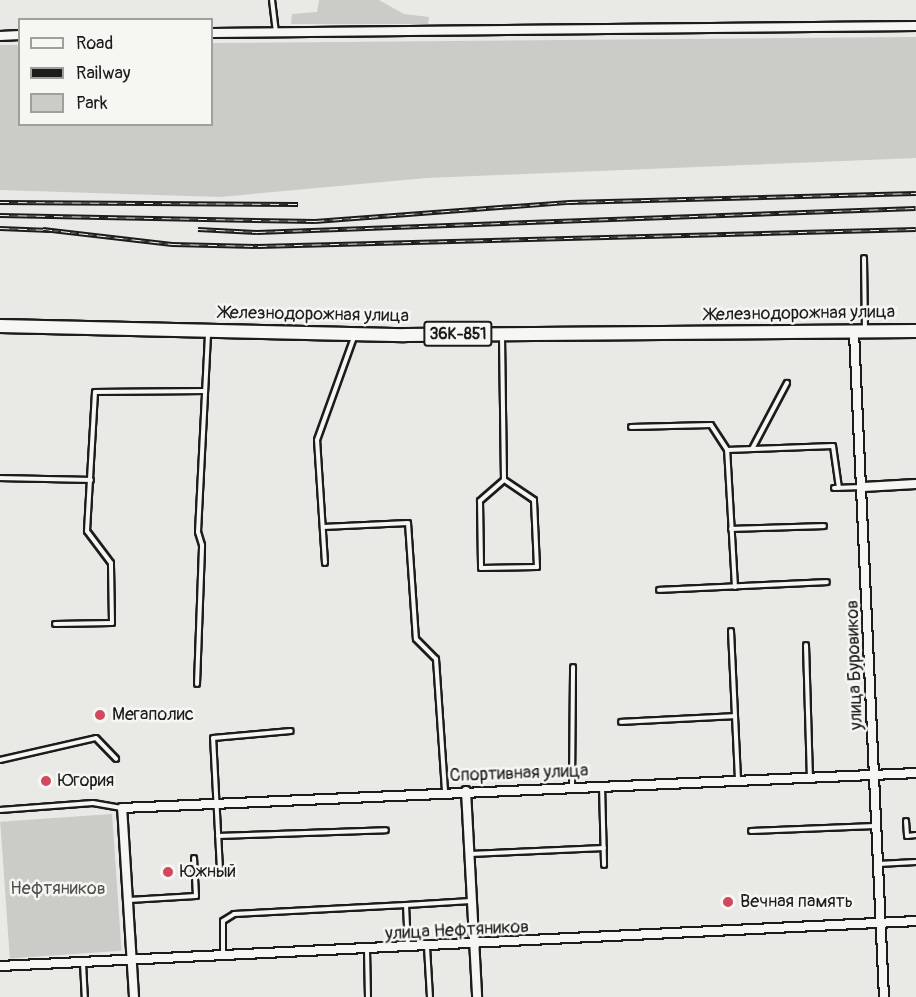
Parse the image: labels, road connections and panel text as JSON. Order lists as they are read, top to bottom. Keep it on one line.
{"streets":{"main road":["Железнодорожная улица","36К-851"],"street":["улица Буровиков","Спортивная улица","улица Нефтяников"]},"crossings":[["Железнодорожная улица","улица Буровиков"],["улица Буровиков","Спортивная улица"],["улица Буровиков","улица Нефтяников"]],"parks":["Нефтяников"],"places":["Мегаполис","Югория","Южный","Вечная память"],"legend":["Road","Railway","Park"]}
